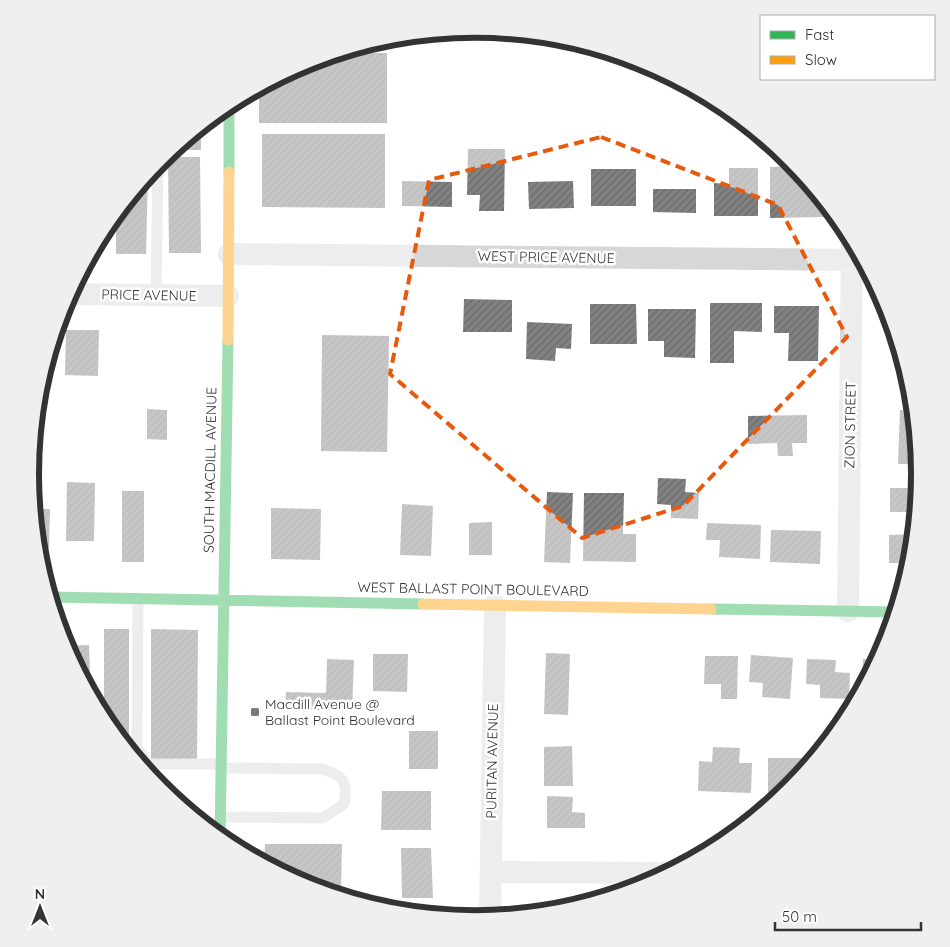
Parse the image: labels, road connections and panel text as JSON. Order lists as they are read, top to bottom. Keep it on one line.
{"streets":{"street":["WEST PRICE AVENUE","PRICE AVENUE","ZION STREET","SOUTH MACDILL AVENUE","WEST BALLAST POINT BOULEVARD","PURITAN AVENUE"]},"crossings":[["WEST PRICE AVENUE","SOUTH MACDILL AVENUE"],["PRICE AVENUE","SOUTH MACDILL AVENUE"],["ZION STREET","WEST BALLAST POINT BOULEVARD"],["SOUTH MACDILL AVENUE","WEST BALLAST POINT BOULEVARD"],["WEST BALLAST POINT BOULEVARD","PURITAN AVENUE"]],"places":{"transit":["Macdill Avenue @ Ballast Point Boulevard"]},"legend":["Fast","Slow"],"scale_bar":"50 m","north":"top"}
